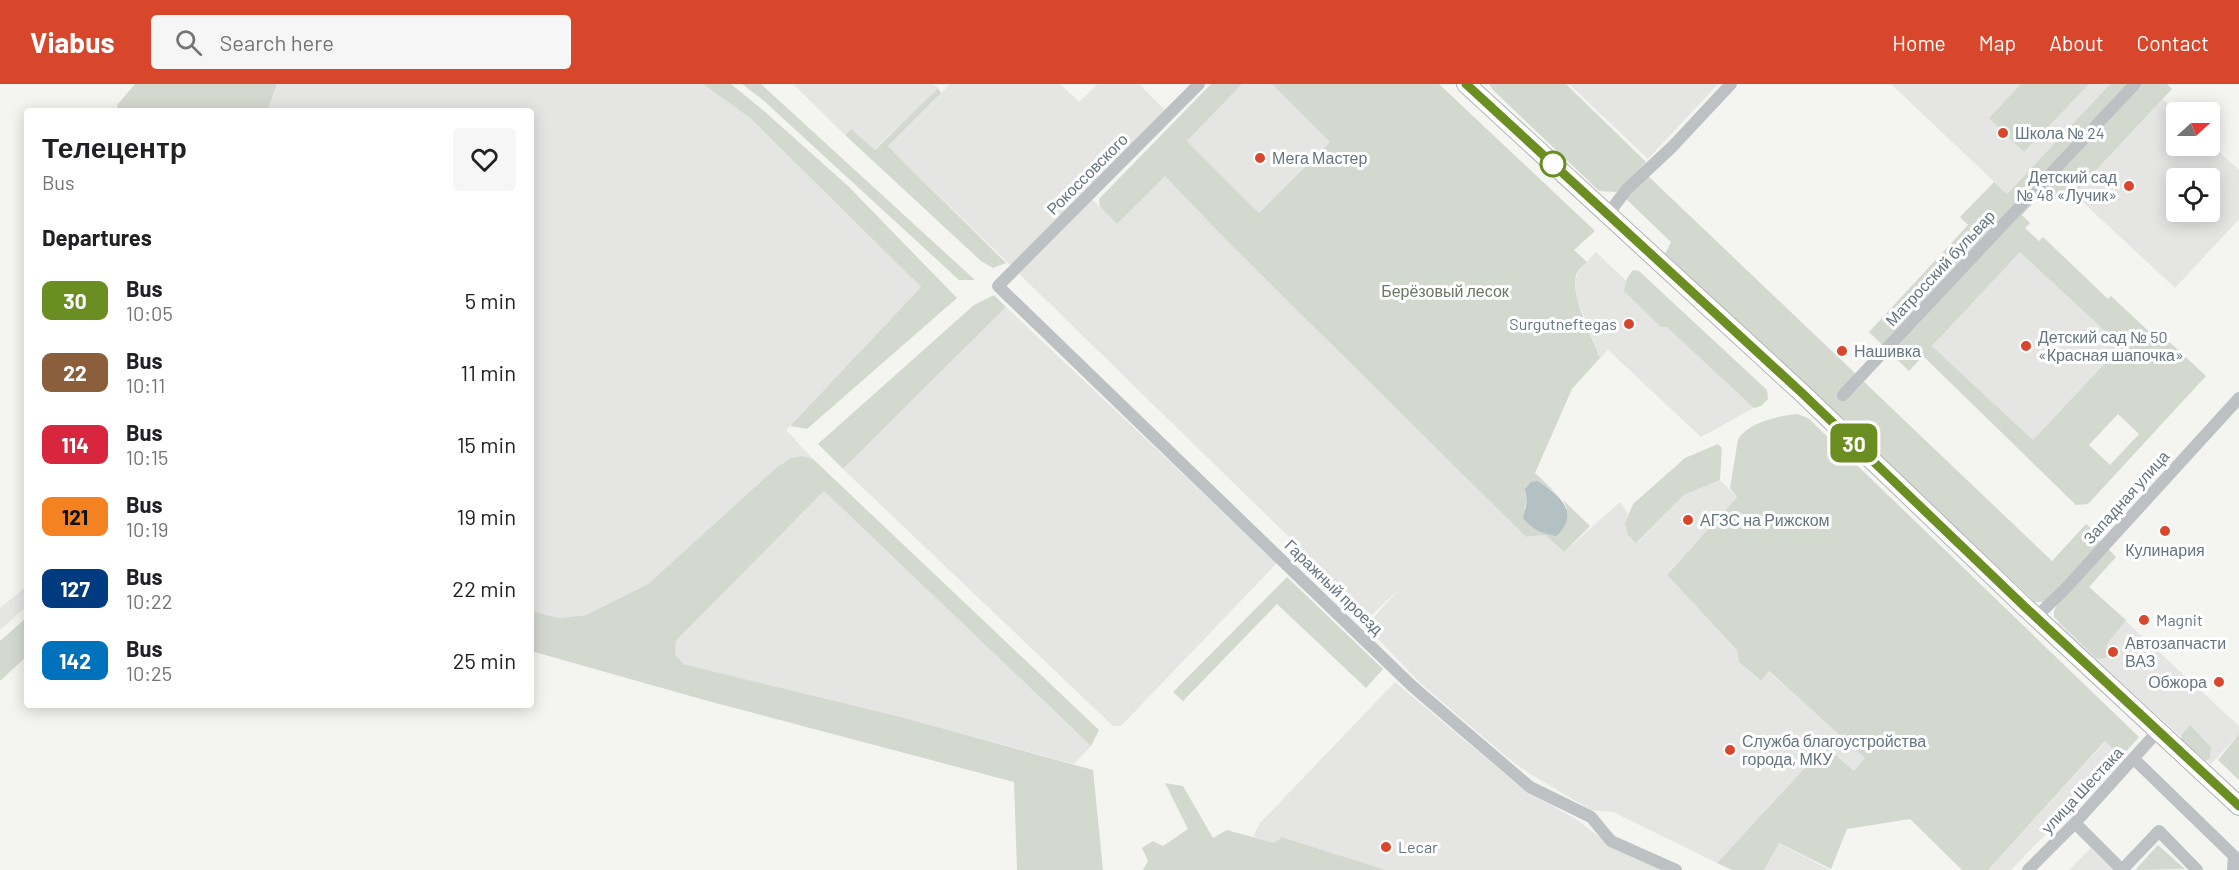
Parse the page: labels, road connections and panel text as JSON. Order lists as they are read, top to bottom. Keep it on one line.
{"streets":{"street":["Рокоссовского","Матросский бульвар","Западная улица","Гаражный проезд","улица Шестака"]},"crossings":[["Рокоссовского","Гаражный проезд"]],"parks":["Берёзовый лесок"],"places":["Школа № 24","Мега Мастер","Детский сад № 48 «Лучик»","Surgutneftegas","Детский сад № 50 «Красная шапочка»","Нашивка","АГЗС на Рижском","Кулинария","Magnit","Автозапчасти ВАЗ","Обжора","Служба благоустройства города, МКУ","Lecar"],"lines":["bus line 30"],"north":"right","page":{"header":"Viabus","search":"Search here","nav":["Home","Map","About","Contact"],"on_map":"30","heading":[["Телецентр","Bus"],"Departures"],"list":[{"mark":"30","name":"Bus","note":"10:05","value":"5 min"},{"mark":"22","name":"Bus","note":"10:11","value":"11 min"},{"mark":"114","name":"Bus","note":"10:15","value":"15 min"},{"mark":"121","name":"Bus","note":"10:19","value":"19 min"},{"mark":"127","name":"Bus","note":"10:22","value":"22 min"},{"mark":"142","name":"Bus","note":"10:25","value":"25 min"}]}}
